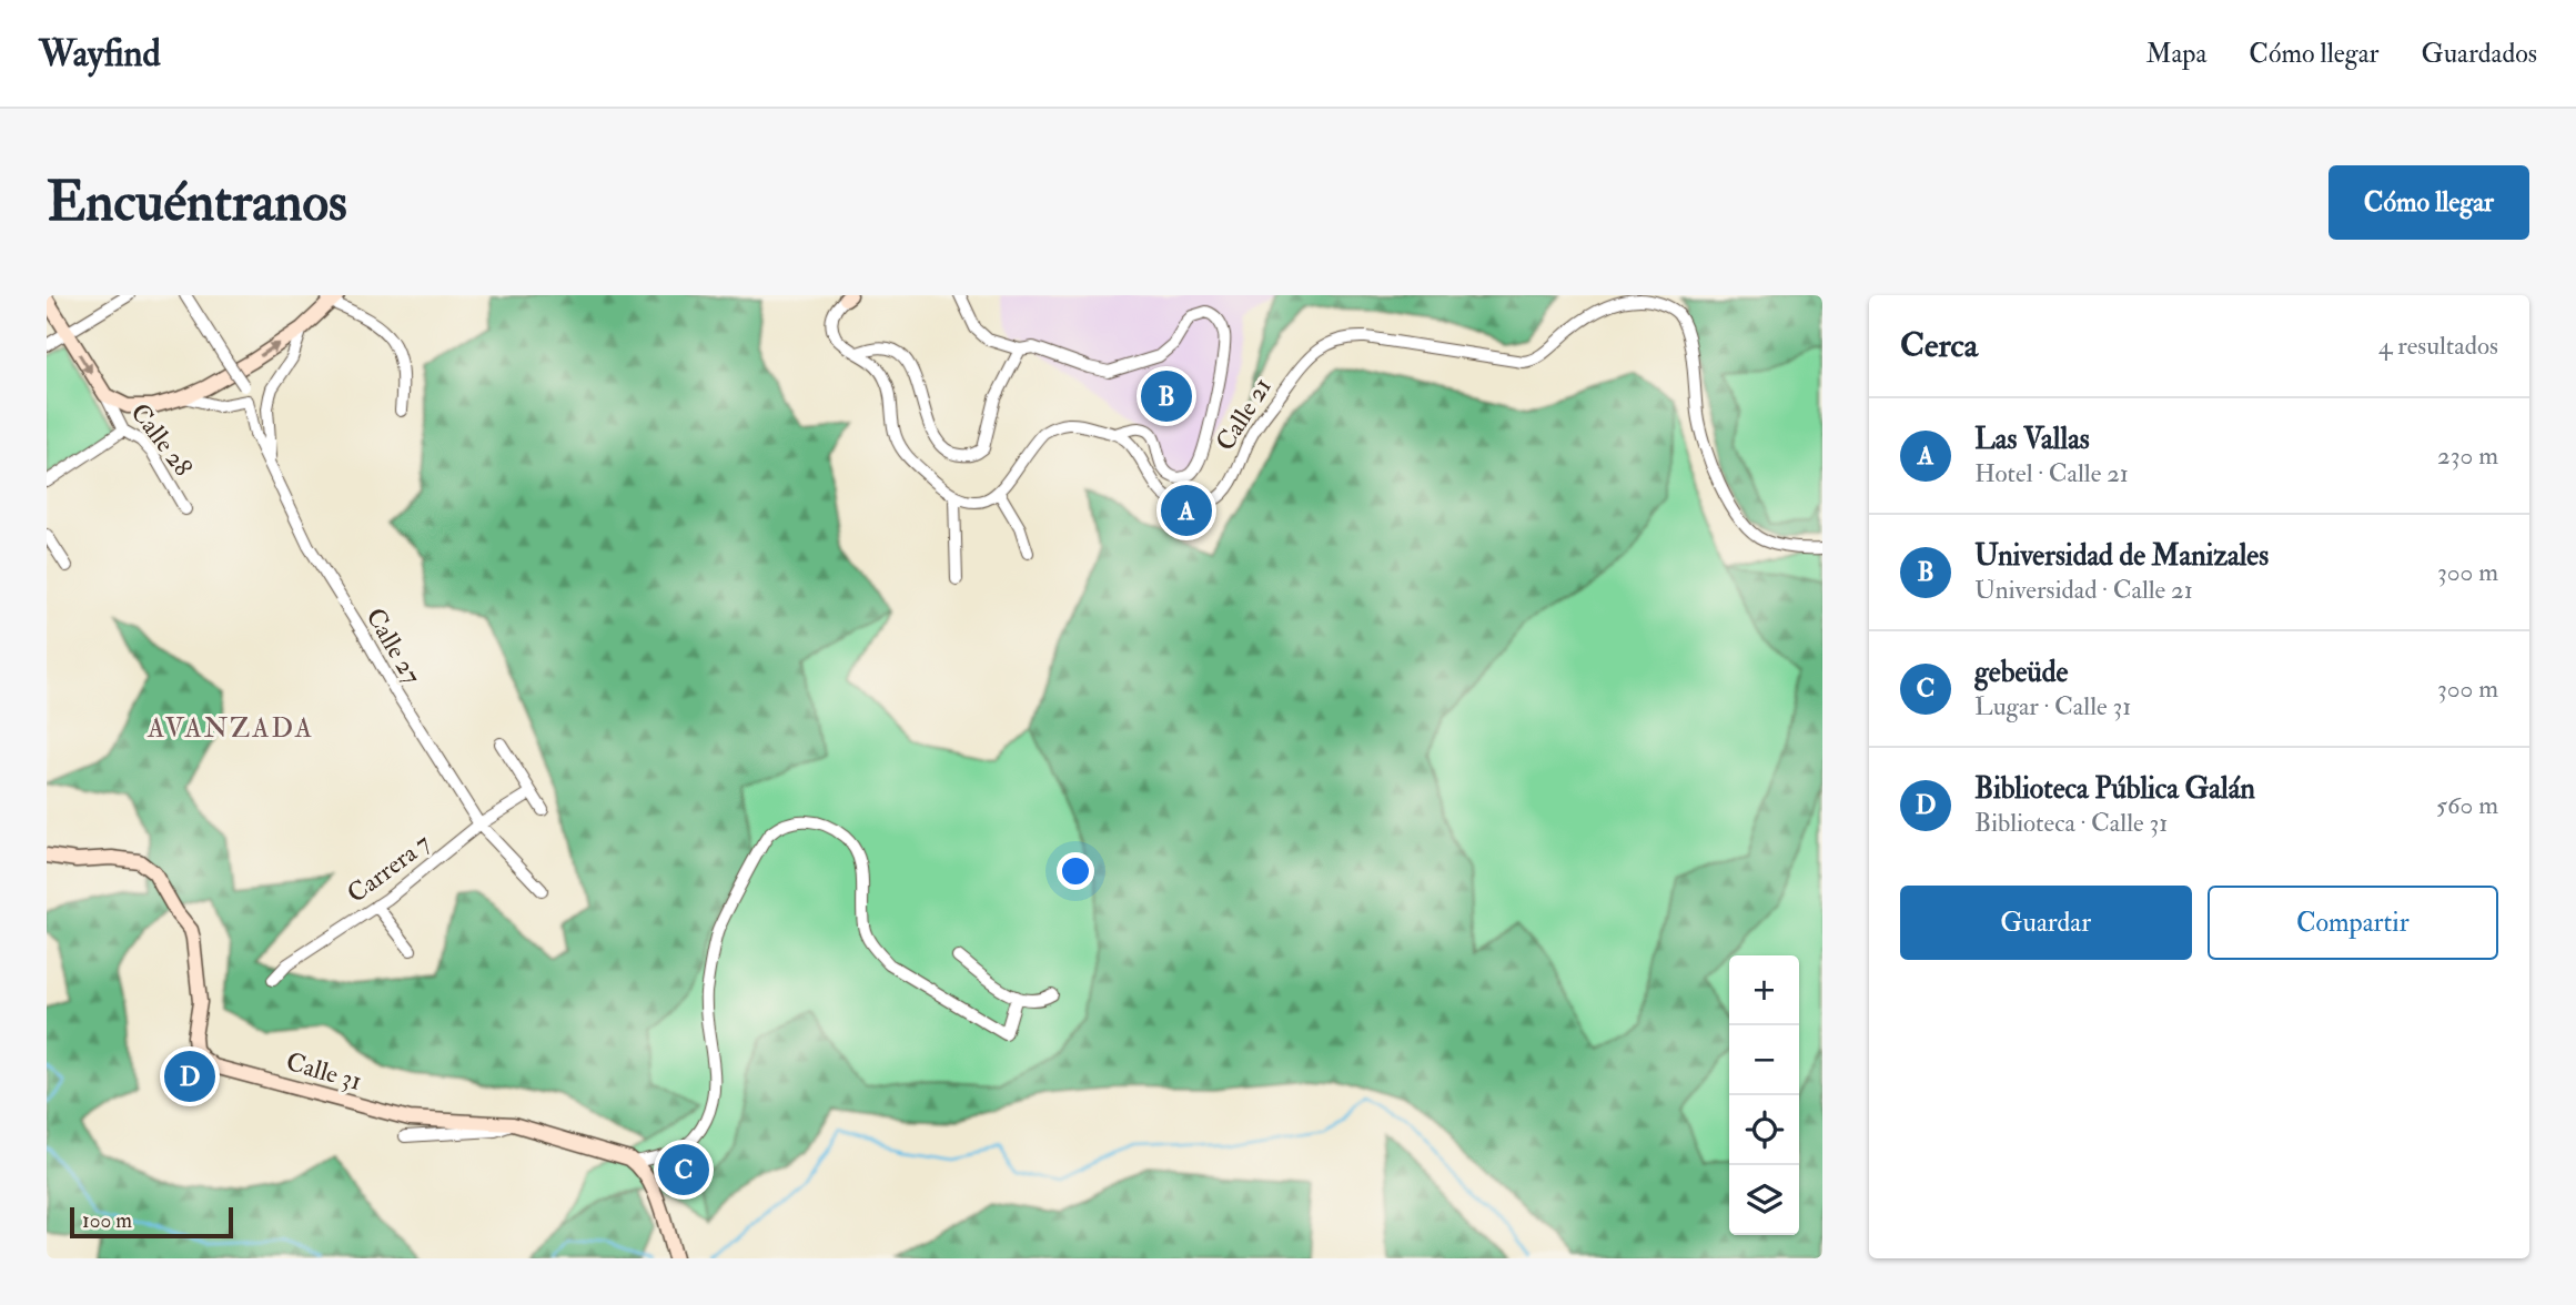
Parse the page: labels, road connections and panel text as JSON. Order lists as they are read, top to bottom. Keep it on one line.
{"streets":{"street":["Calle 21","Calle 28","Calle 27","Carrera 7","Calle 31"]},"crossings":[["Calle 27","Carrera 7"]],"districts":["AVANZADA"],"scale_bar":"100 m","page":{"header":"Wayfind","nav":["Mapa","Cómo llegar","Guardados"],"buttons":["Cómo llegar",["Guardar","Compartir"]],"title":"Encuéntranos","heading":["Cerca","4 resultados"],"pins":["B","A","D","C"],"list":[{"mark":"A","name":"Las Vallas","note":"Hotel · Calle 21","value":"230 m"},{"mark":"B","name":"Universidad de Manizales","note":"Universidad · Calle 21","value":"300 m"},{"mark":"C","name":"gebeüde","note":"Lugar · Calle 31","value":"300 m"},{"mark":"D","name":"Biblioteca Pública Galán","note":"Biblioteca · Calle 31","value":"560 m"}],"map_buttons":["+","−"],"scale":"100 m"}}
